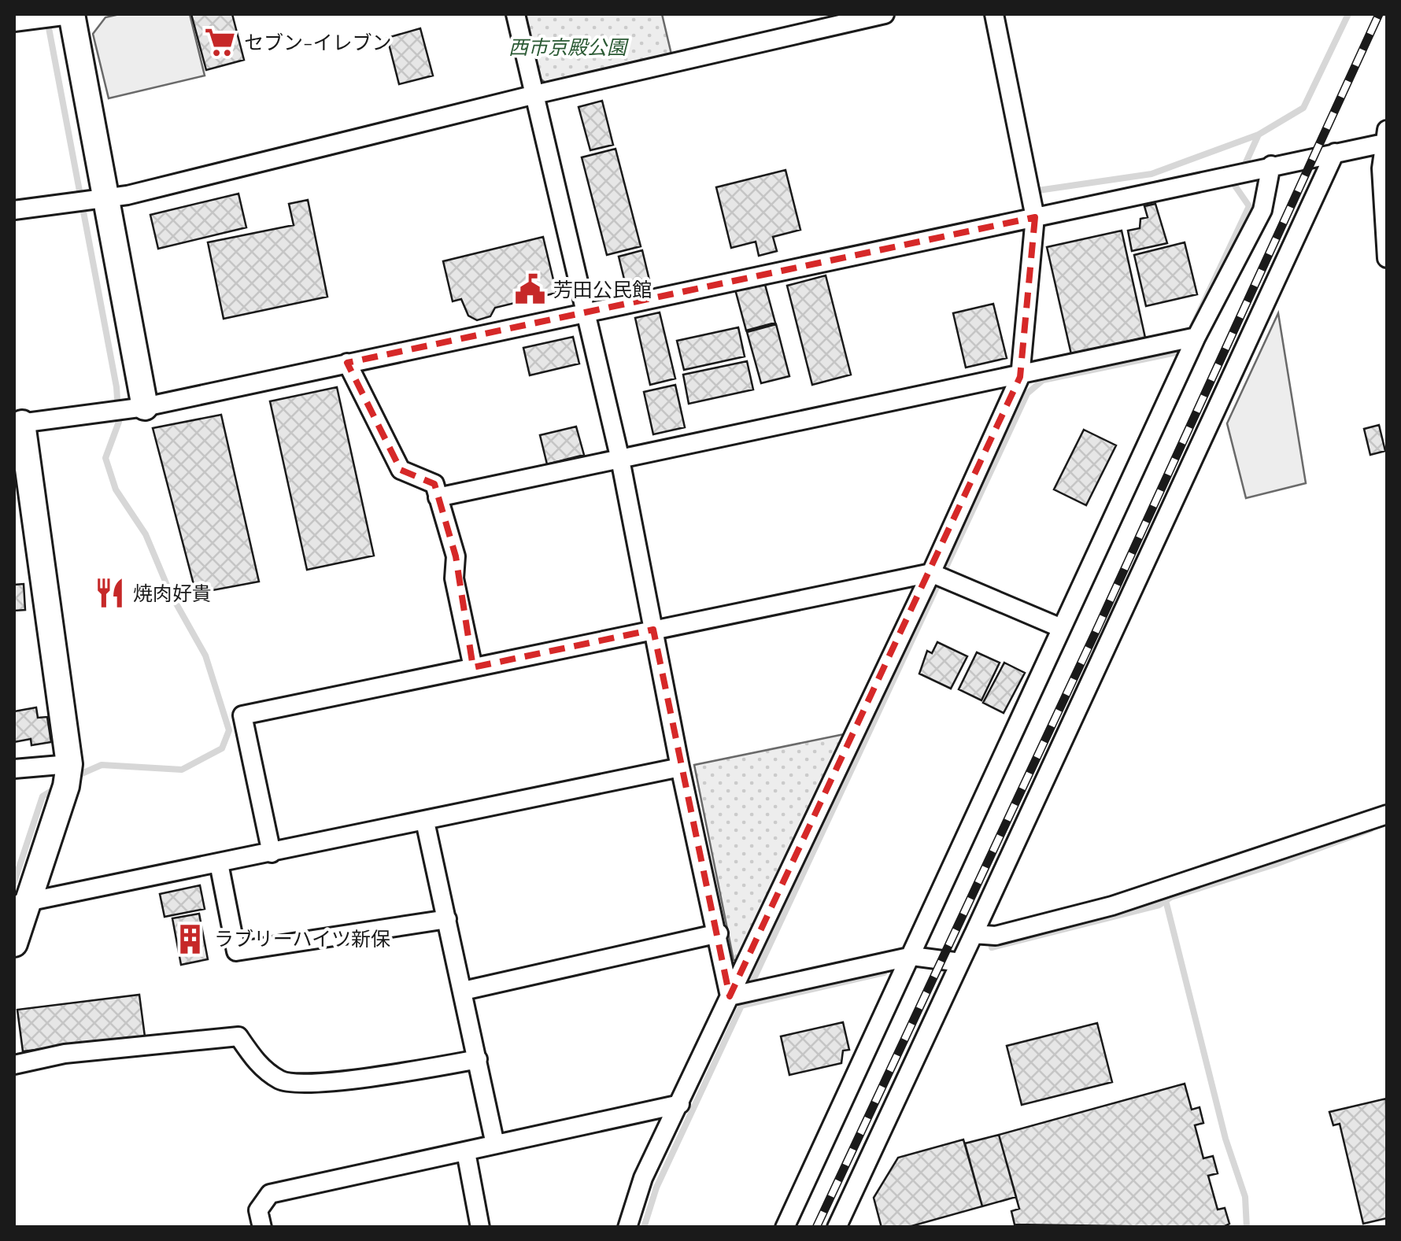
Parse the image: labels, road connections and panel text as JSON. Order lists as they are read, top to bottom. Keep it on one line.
{"parks":["西市京殿公園"],"places":{"supermarket":["セブン-イレブン"],"public building":["芳田公民館"],"restaurant":["焼肉好貴"],"building":["ラブリーハイツ新保"]}}
